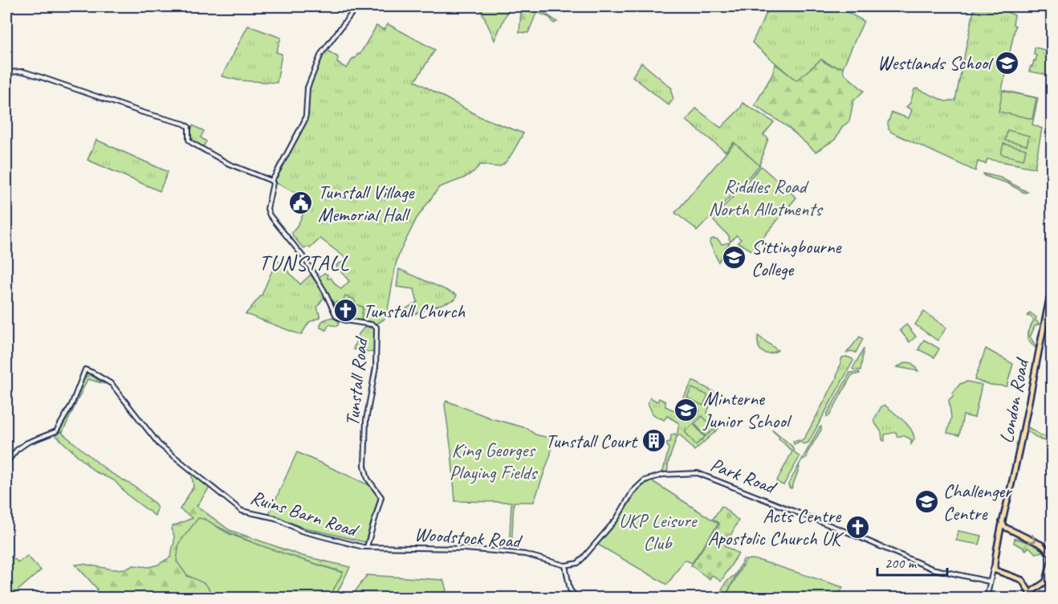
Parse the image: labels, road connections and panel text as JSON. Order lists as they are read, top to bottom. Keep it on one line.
{"streets":{"main road":["London Road"],"street":["Tunstall Road","Park Road","Ruins Barn Road","Woodstock Road"]},"crossings":[["Tunstall Road","Ruins Barn Road"],["Tunstall Road","Woodstock Road"],["Park Road","Woodstock Road"],["Ruins Barn Road","Woodstock Road"]],"districts":["TUNSTALL"],"parks":["Riddles Road North Allotments","King Georges Playing Fields","UKP Leisure Club"],"places":{"school or university":["Westlands School","Sittingbourne College","Minterne Junior School","Challenger Centre"],"public building":["Tunstall Village Memorial Hall"],"church":["Tunstall Church","Acts Centre Apostolic Church UK"],"building":["Tunstall Court"]},"scale_bar":"200 m"}
